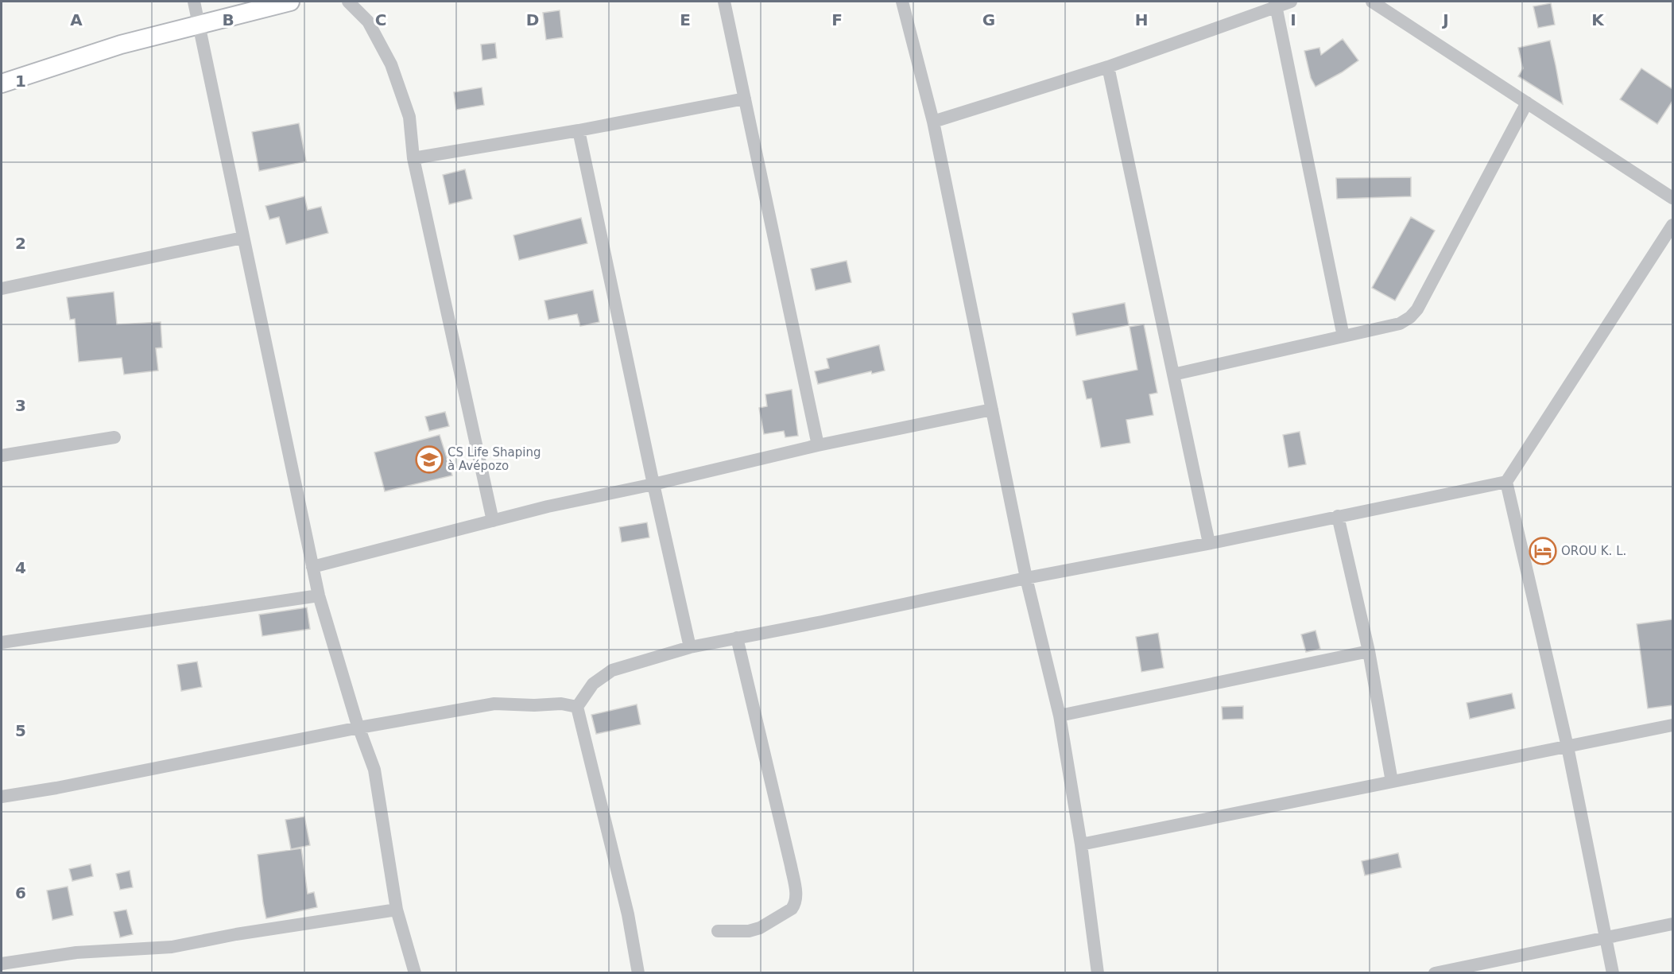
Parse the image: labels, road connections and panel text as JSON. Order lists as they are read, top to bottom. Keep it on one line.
{"places":{"school or university":["CS Life Shaping à Avépozo"],"hotel":["OROU K. L."]},"grid":{"columns":["A","B","C","D","E","F","G","H","I","J","K"],"rows":["1","2","3","4","5","6"]}}
